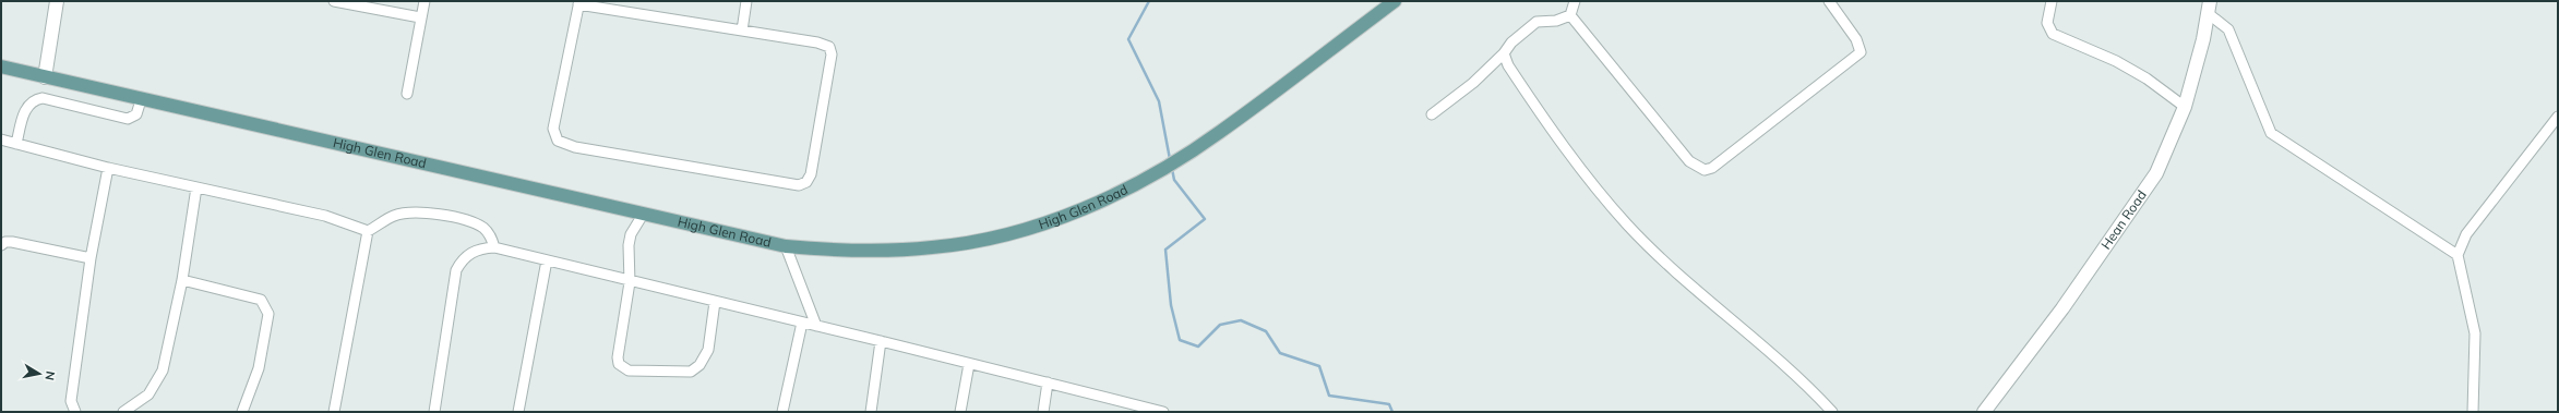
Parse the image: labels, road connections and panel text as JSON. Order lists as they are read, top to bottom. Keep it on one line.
{"streets":{"main road":["High Glen Road"],"street":["Hean Road"]},"north":"right"}
